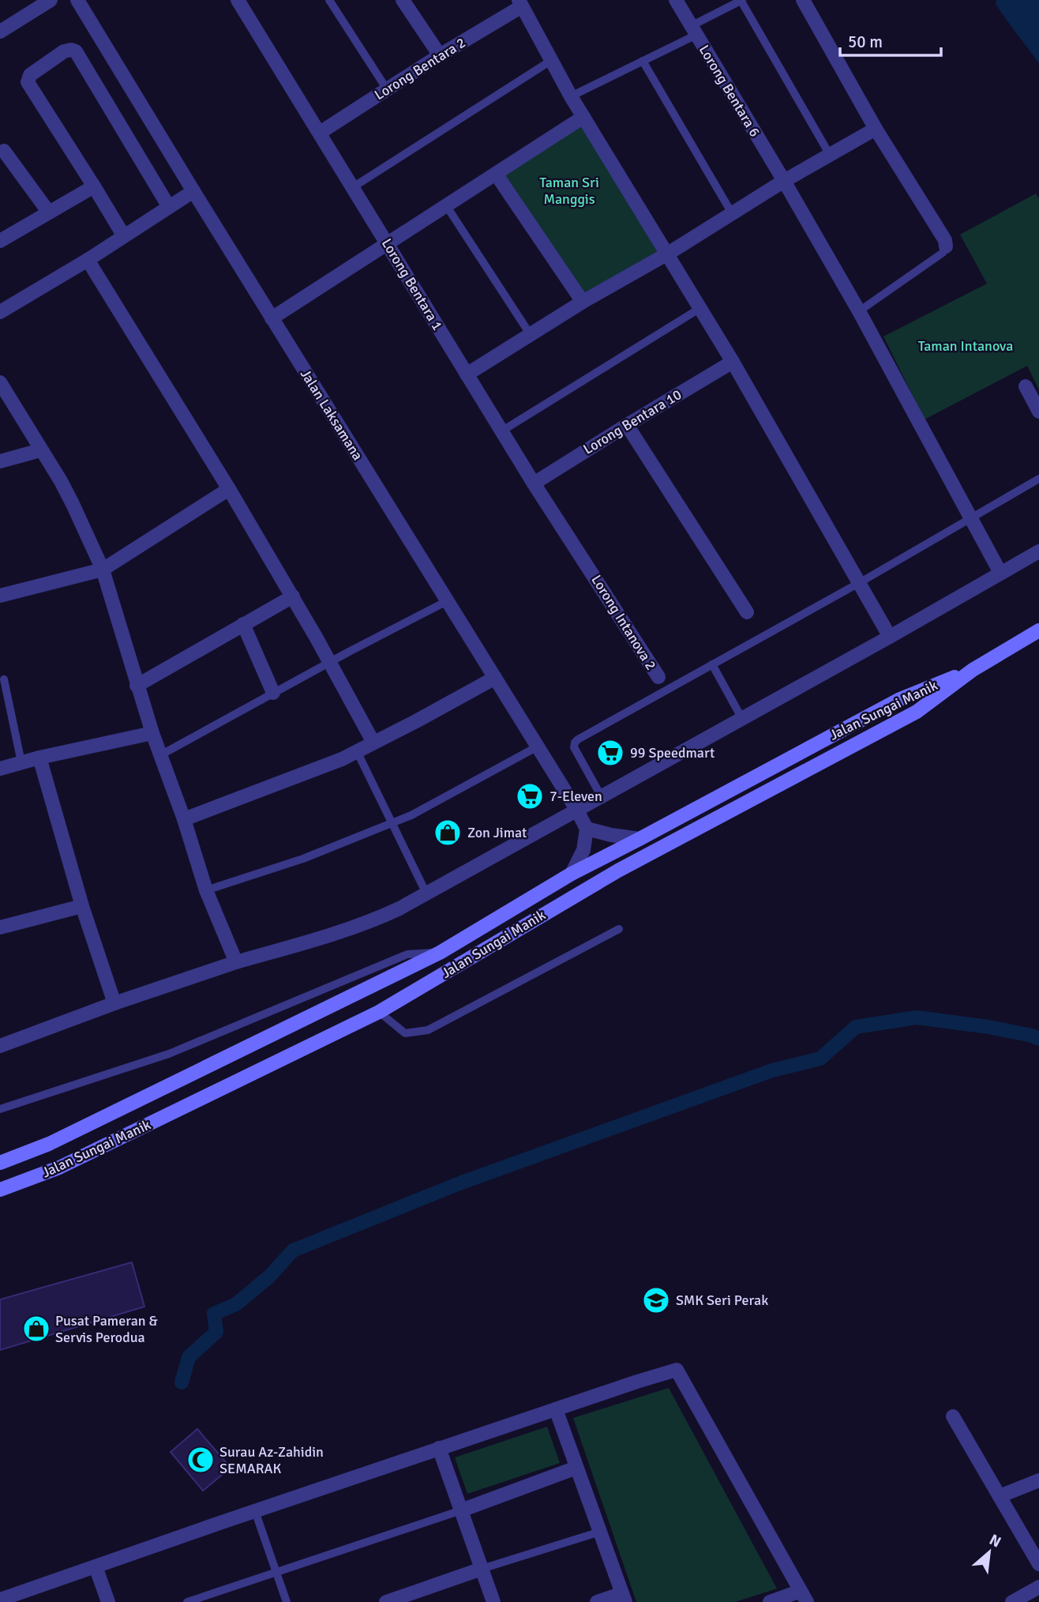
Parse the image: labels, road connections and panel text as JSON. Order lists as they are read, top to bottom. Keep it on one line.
{"streets":{"main road":["Jalan Sungai Manik"],"street":["Lorong Bentara 2","Lorong Bentara 6","Lorong Bentara 1","Jalan Laksamana","Lorong Bentara 10","Lorong Intanova 2"]},"crossings":[["Lorong Bentara 2","Lorong Bentara 1"],["Lorong Bentara 1","Lorong Bentara 10"],["Lorong Bentara 1","Lorong Intanova 2"]],"parks":["Taman Sri Manggis","Taman Intanova"],"places":{"supermarket":["99 Speedmart","7-Eleven"],"shop":["Zon Jimat","Pusat Pameran & Servis Perodua"],"school or university":["SMK Seri Perak"],"mosque":["Surau Az-Zahidin SEMARAK"]},"scale_bar":"50 m","north":"top right"}
